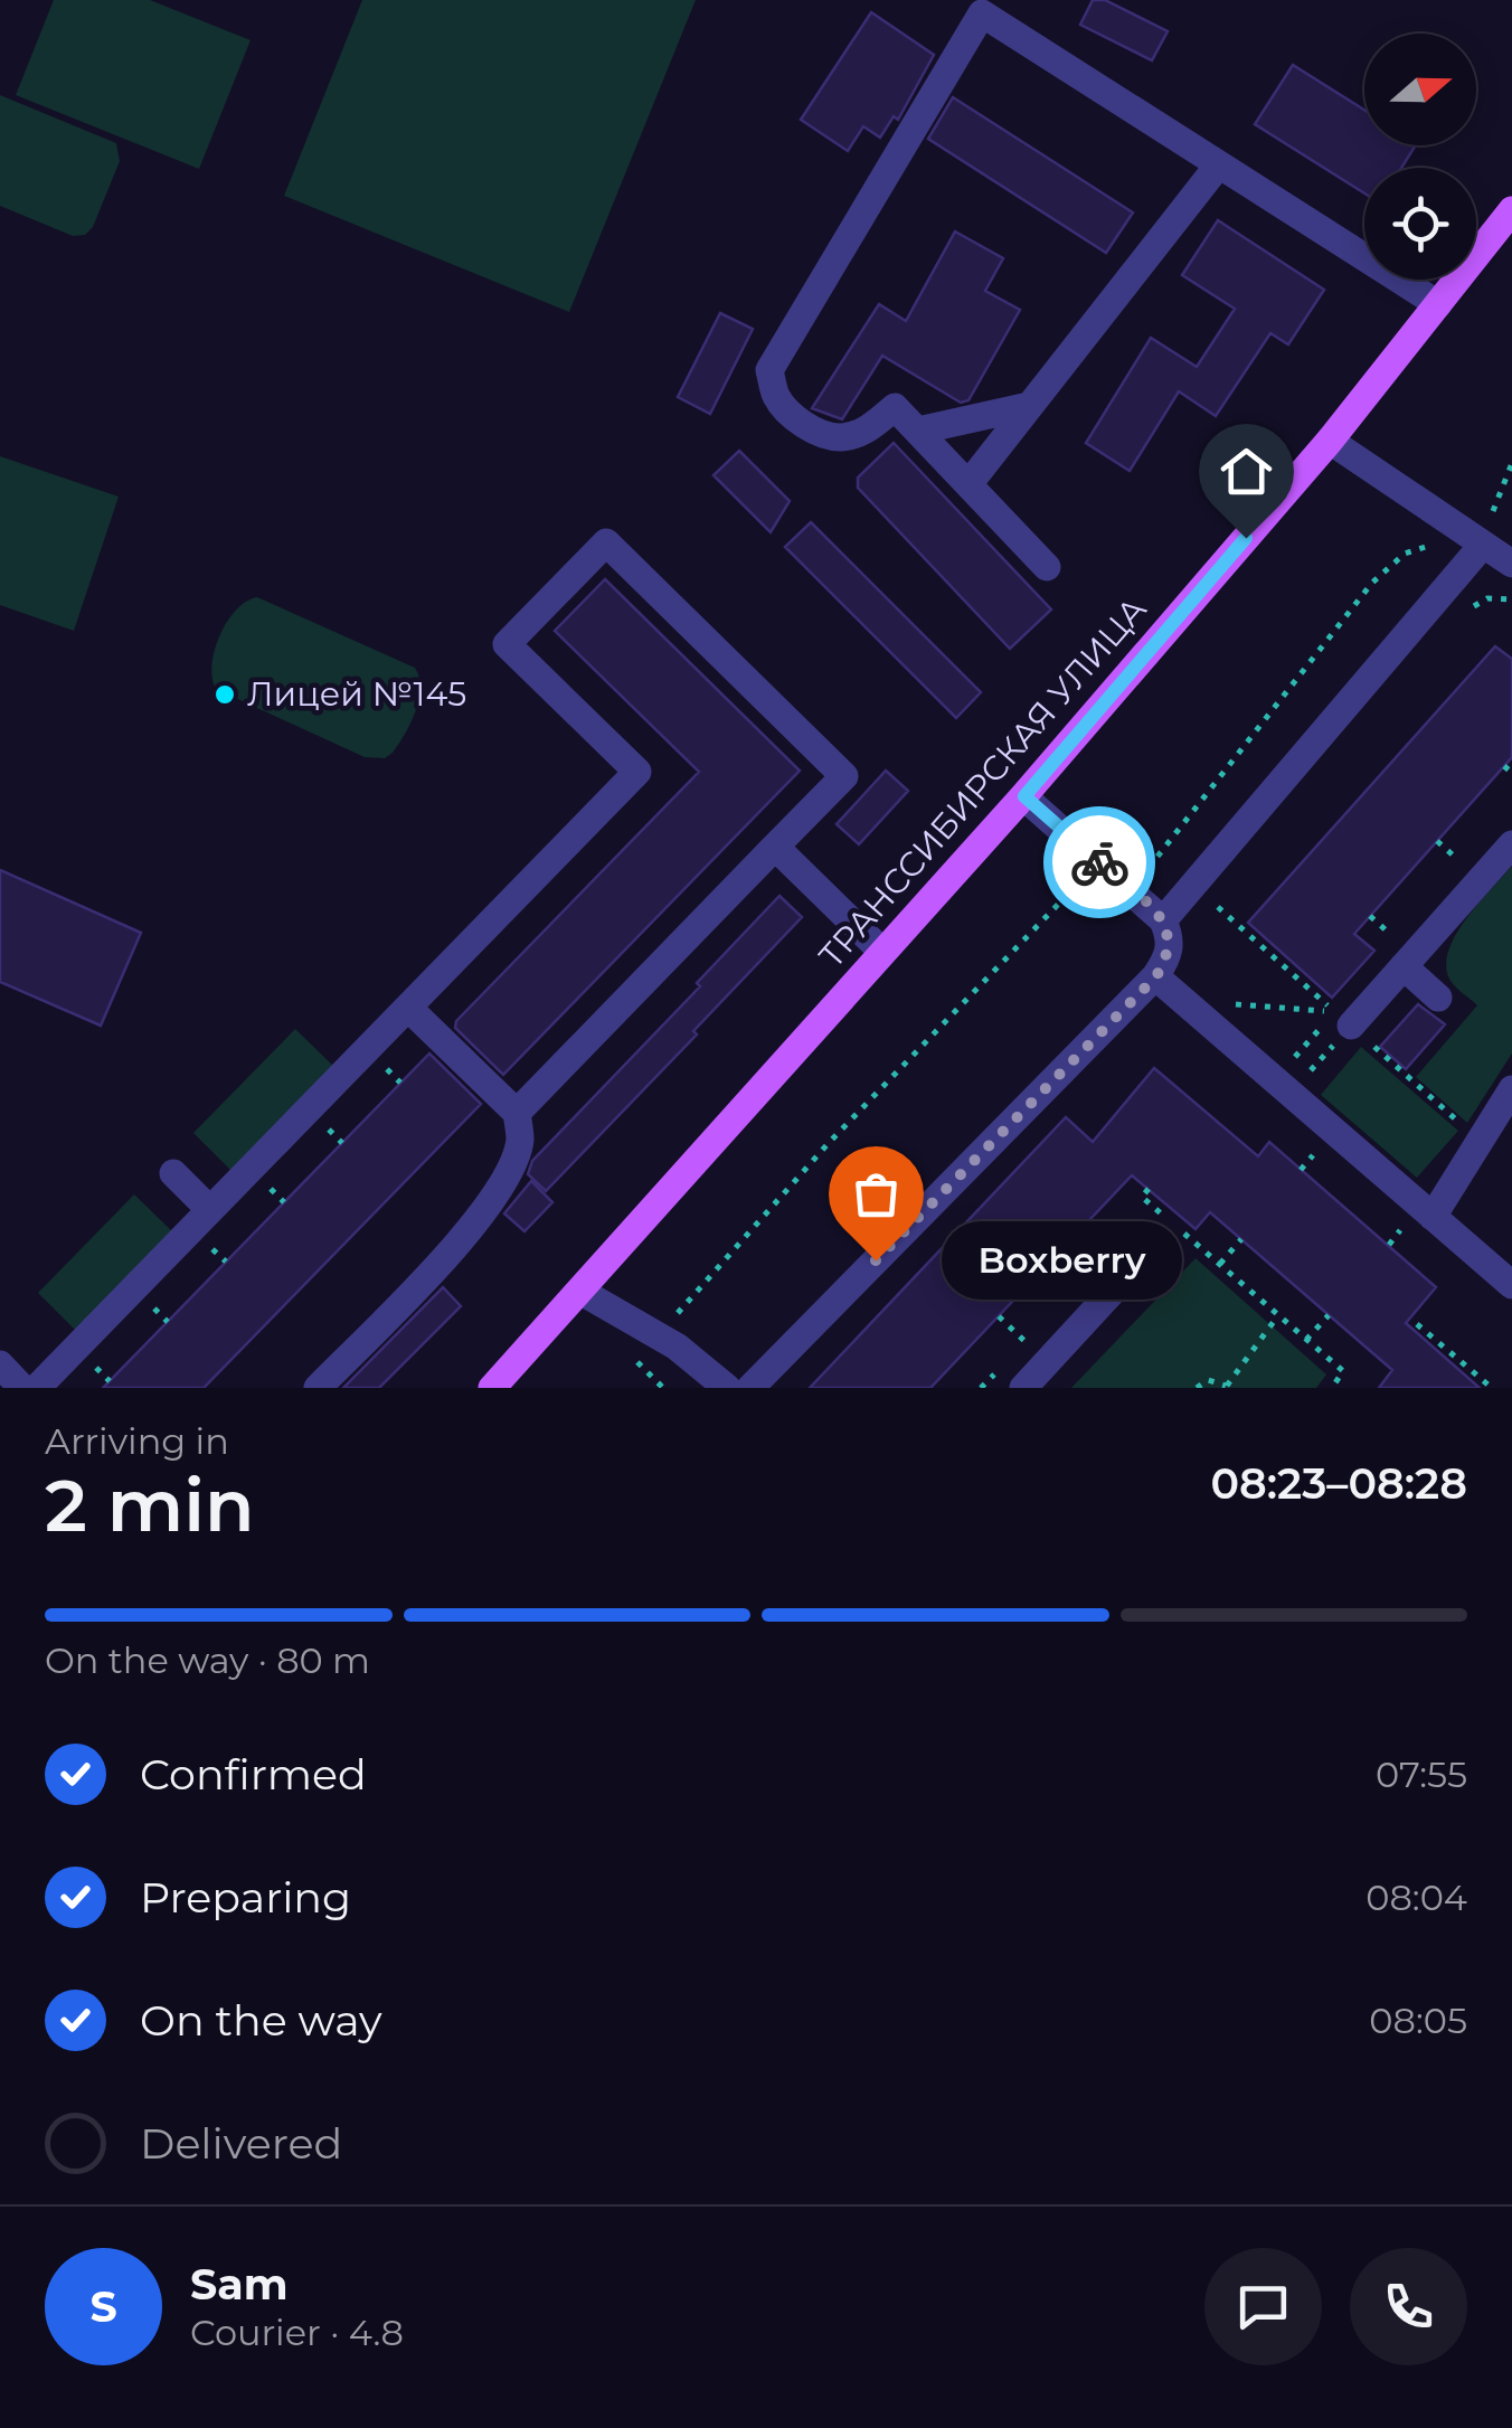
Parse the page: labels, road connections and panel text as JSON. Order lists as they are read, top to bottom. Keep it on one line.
{"streets":{"main road":["ТРАНССИБИРСКАЯ УЛИЦА"]},"places":["Лицей №145","Boxberry"],"north":"right","page":{"bubble":"Boxberry","heading":["2 min","Arriving in","08:23–08:28"],"panel":["Sam","Courier · 4.8"],"bar":"On the way · 80 m","list":[["Confirmed","07:55"],["Preparing","08:04"],["On the way","08:05"],"Delivered"],"round":"S"}}
